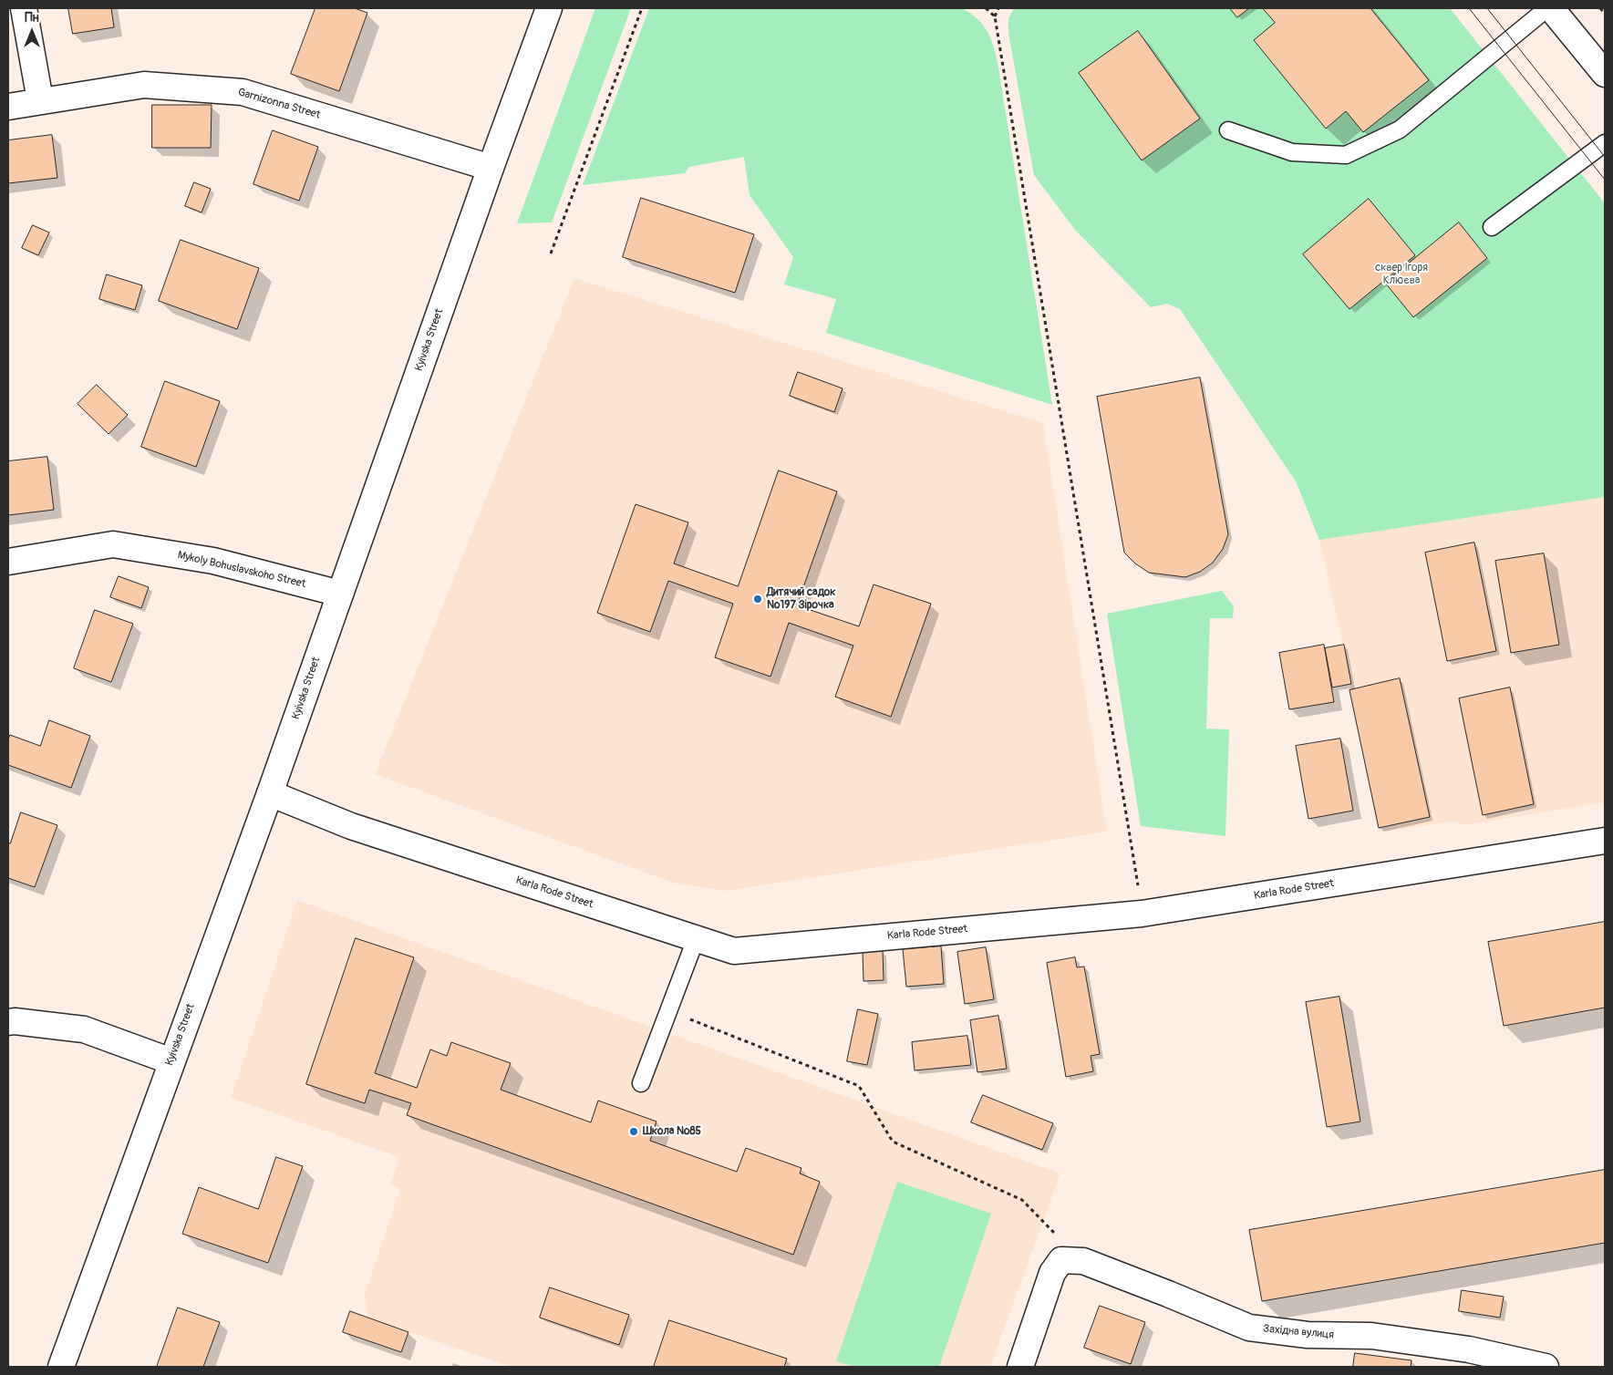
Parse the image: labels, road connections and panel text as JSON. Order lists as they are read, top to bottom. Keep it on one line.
{"streets":{"main road":["Garnizonna Street","Kyivska Street","Mykoly Bohuslavskoho Street","Karla Rode Street","Західна вулиця"]},"crossings":[["Garnizonna Street","Kyivska Street"],["Kyivska Street","Mykoly Bohuslavskoho Street"],["Kyivska Street","Karla Rode Street"]],"parks":["сквер Ігоря Клюєва"],"places":["Дитячий садок №197 Зірочка","Школа №85"],"north":"top"}
